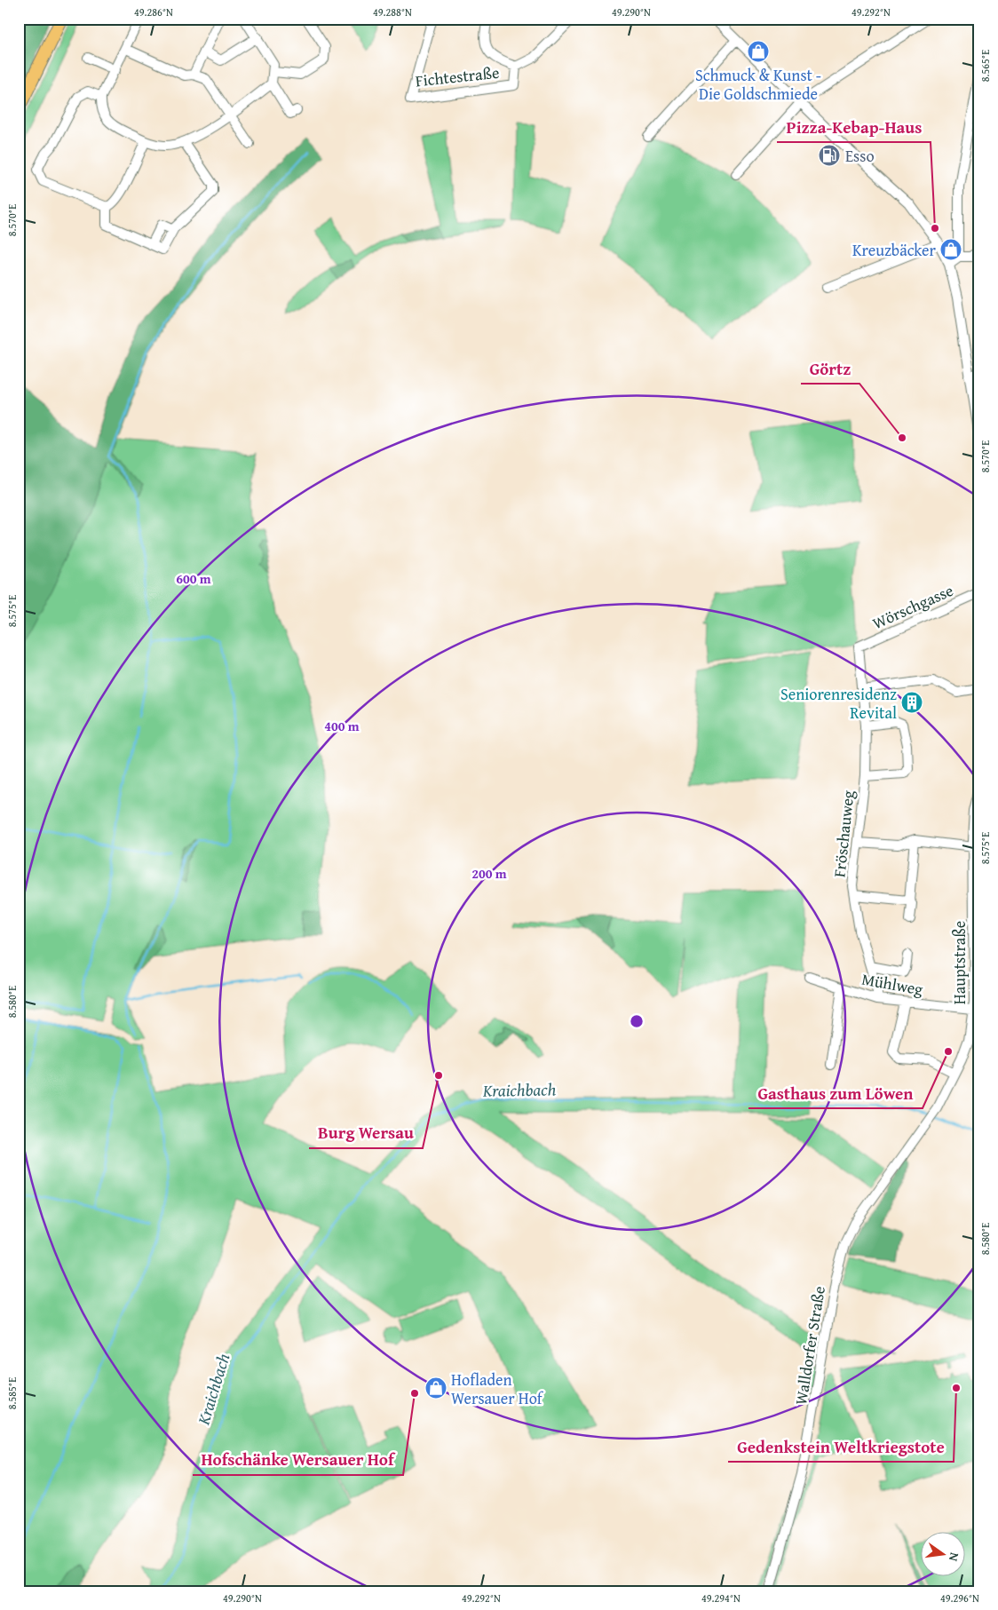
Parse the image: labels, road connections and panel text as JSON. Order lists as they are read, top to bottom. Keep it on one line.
{"streets":{"street":["Fichtestraße","Wörschgasse","Fröschauweg","Hauptstraße","Mühlweg","Walldorfer Straße"]},"crossings":[["Wörschgasse","Fröschauweg"],["Fröschauweg","Mühlweg"],["Hauptstraße","Mühlweg"],["Hauptstraße","Walldorfer Straße"]],"water":["Kraichbach"],"places":{"shop":["Schmuck & Kunst - Die Goldschmiede","Kreuzbäcker","Hofladen Wersauer Hof"],"fuel station":["Esso"],"other":["Pizza-Kebap-Haus","Görtz","Gasthaus zum Löwen","Burg Wersau","Gedenkstein Weltkriegstote","Hofschänke Wersauer Hof"],"building":["Seniorenresidenz Revital"]},"north":"right","coordinates":["49.286°N","49.288°N","49.290°N","49.292°N","8.565°E","8.570°E","8.575°E","8.580°E","8.585°E","49.294°N","49.296°N"],"rings":["600 m","400 m","200 m"]}
